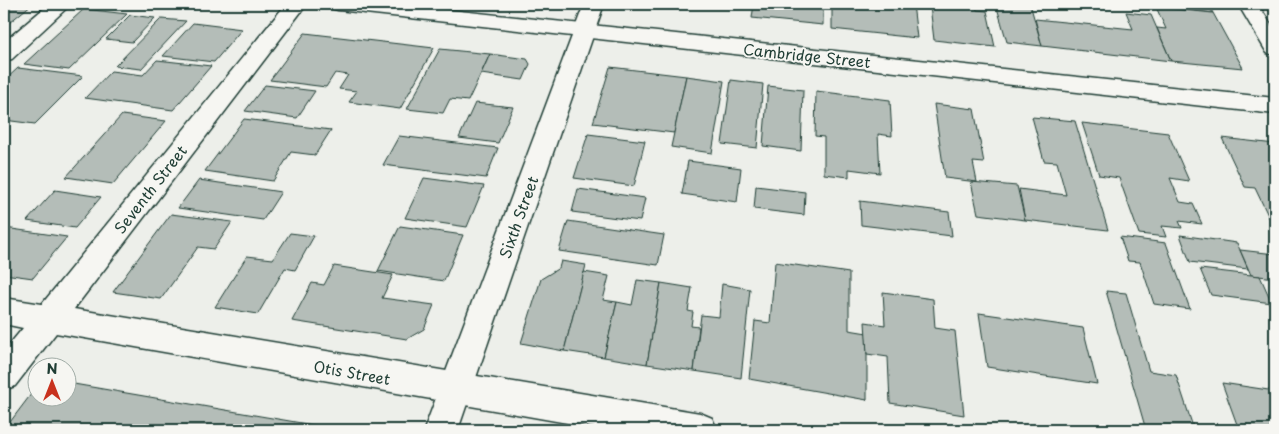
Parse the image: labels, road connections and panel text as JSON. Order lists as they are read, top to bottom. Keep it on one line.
{"streets":{"street":["Cambridge Street","Seventh Street","Sixth Street","Otis Street"]},"crossings":[["Cambridge Street","Sixth Street"],["Seventh Street","Otis Street"],["Sixth Street","Otis Street"]],"north":"top"}
